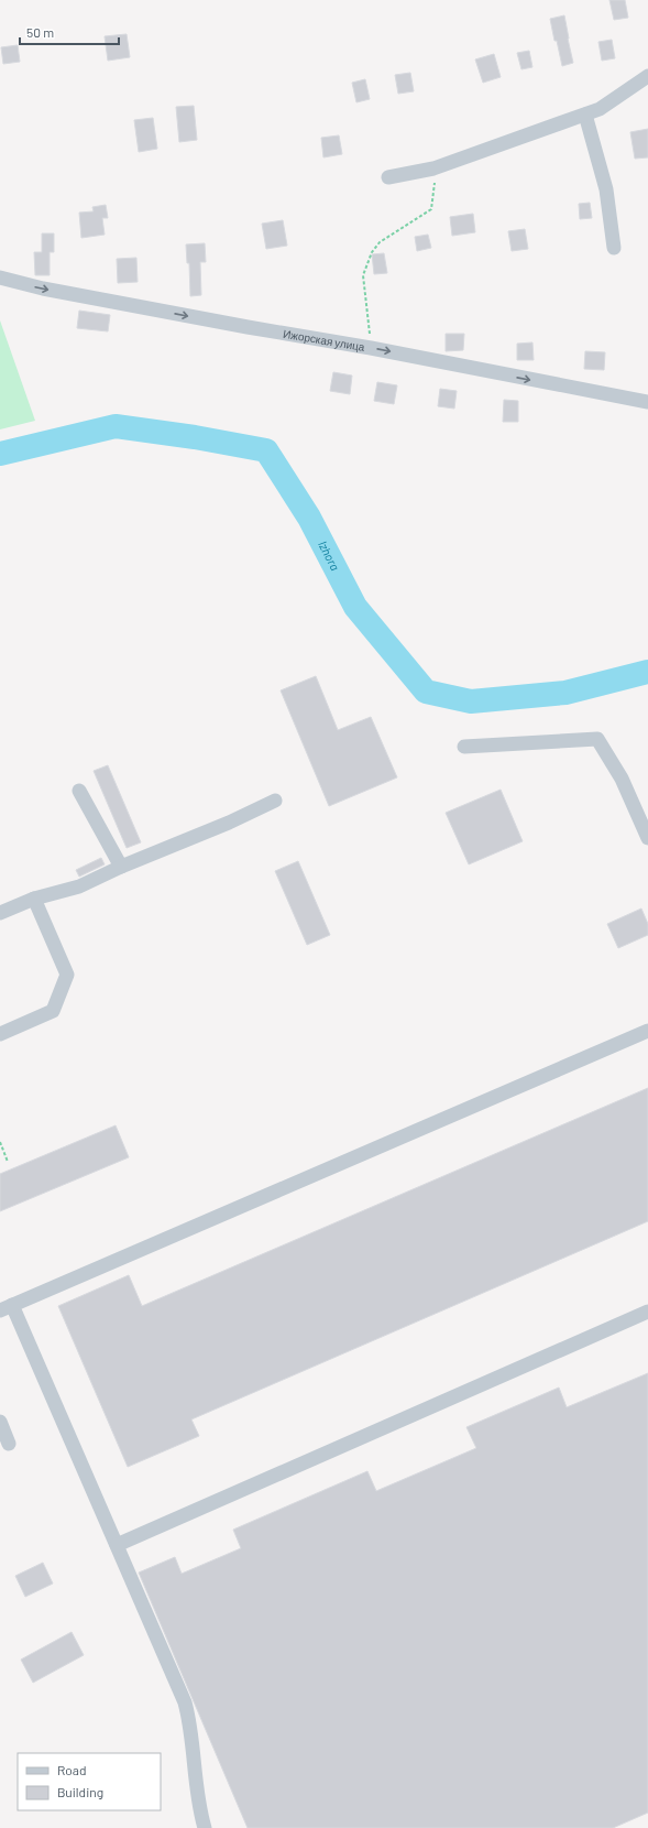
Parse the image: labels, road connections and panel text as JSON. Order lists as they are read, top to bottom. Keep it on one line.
{"streets":{"street":["Ижорская улица"]},"one_way":["Ижорская улица"],"water":["Izhora"],"legend":["Road","Building"],"scale_bar":"50 m"}
